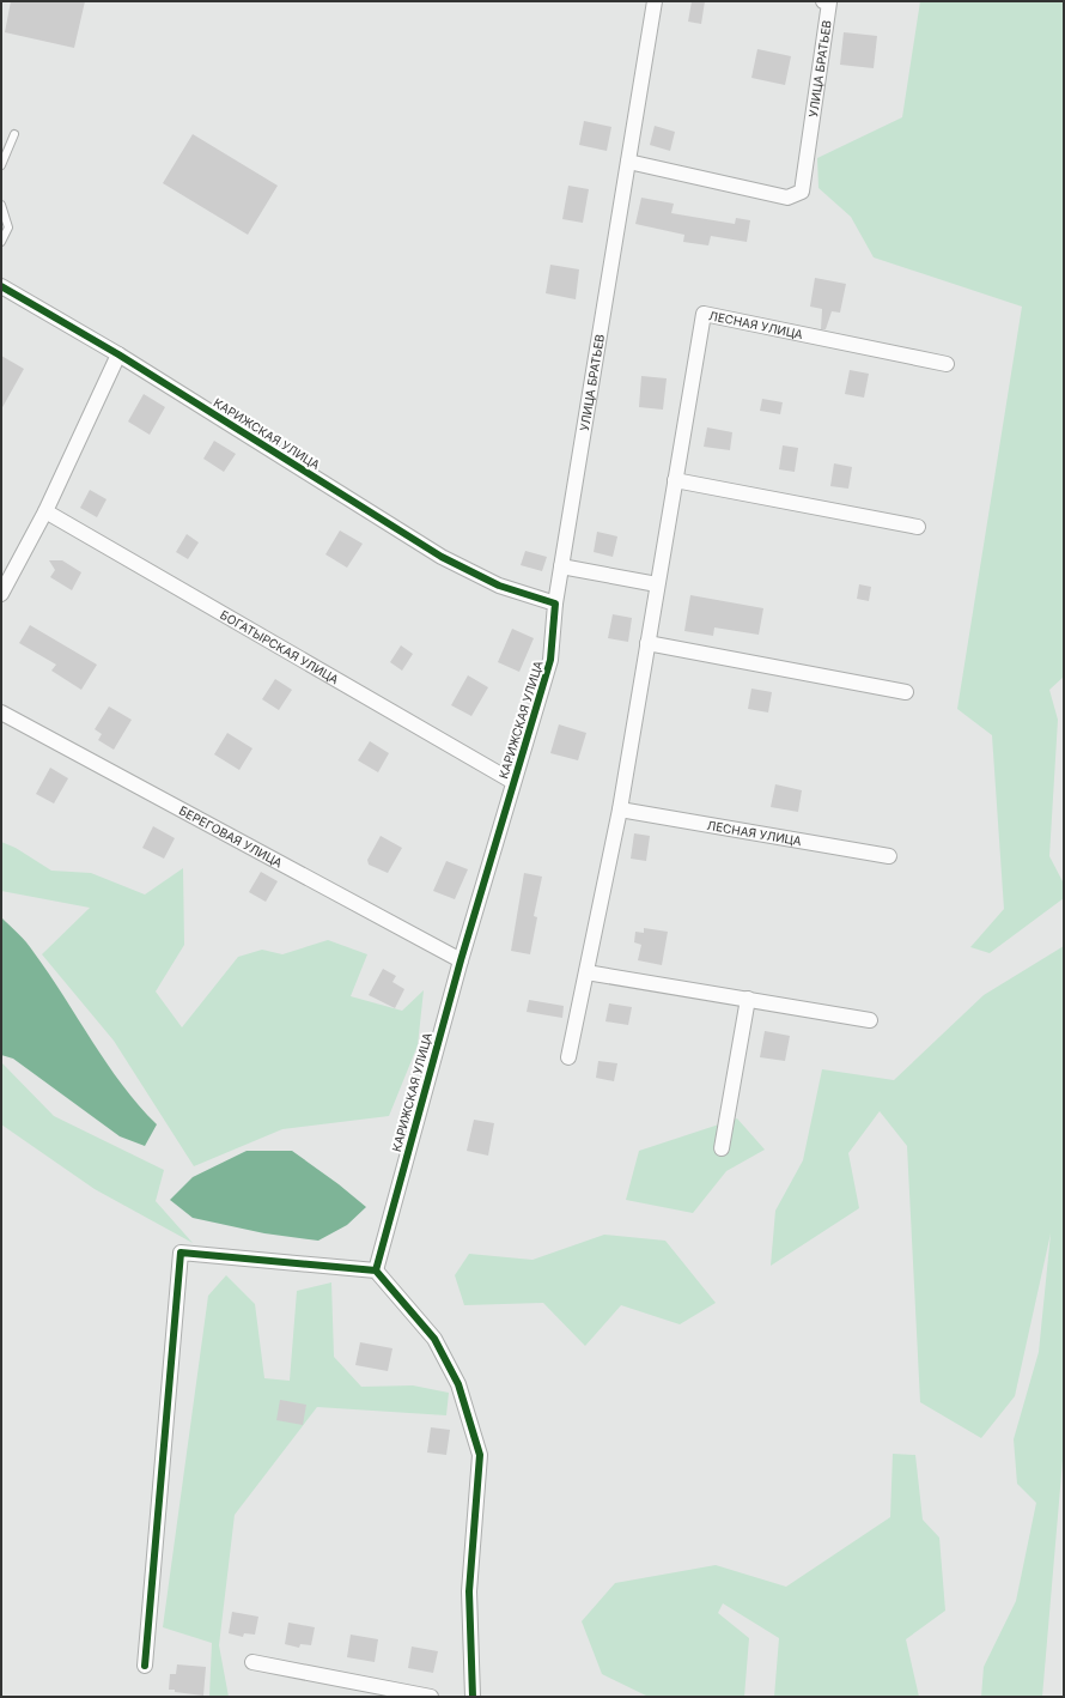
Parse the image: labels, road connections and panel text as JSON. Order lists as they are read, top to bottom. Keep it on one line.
{"streets":{"street":["УЛИЦА БРАТЬЕВ","ЛЕСНАЯ УЛИЦА","КАРИЖСКАЯ УЛИЦА","БОГАТЫРСКАЯ УЛИЦА","БЕРЕГОВАЯ УЛИЦА"]},"crossings":[["УЛИЦА БРАТЬЕВ","КАРИЖСКАЯ УЛИЦА"],["КАРИЖСКАЯ УЛИЦА","БОГАТЫРСКАЯ УЛИЦА"],["КАРИЖСКАЯ УЛИЦА","БЕРЕГОВАЯ УЛИЦА"]]}
